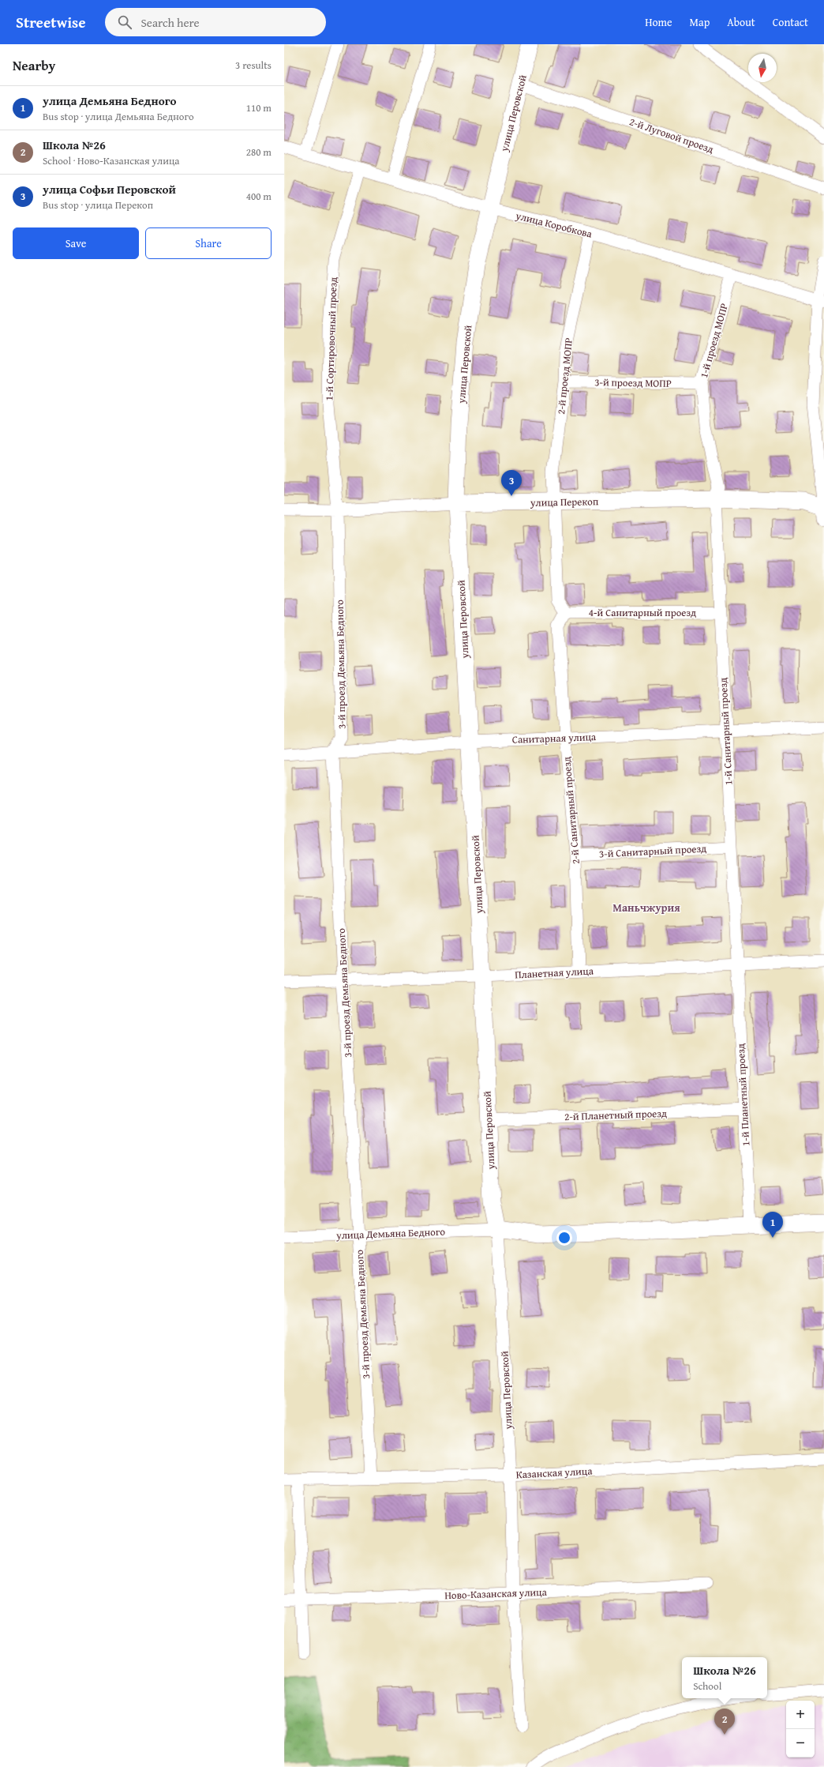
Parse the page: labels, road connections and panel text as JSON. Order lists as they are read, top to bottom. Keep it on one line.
{"streets":{"main road":["улица Перовской","улица Перекоп","улица Демьяна Бедного"],"street":["2-й Луговой проезд","улица Коробкова","1-й Сортировочный проезд","1-й проезд МОПР","2-й проезд МОПР","3-й проезд МОПР","4-й Санитарный проезд","3-й проезд Демьяна Бедного","1-й Санитарный проезд","Санитарная улица","2-й Санитарный проезд","3-й Санитарный проезд","Планетная улица","1-й Планетный проезд","2-й Планетный проезд","Казанская улица","Ново-Казанская улица"]},"crossings":[["улица Перовской","2-й Луговой проезд"],["улица Перовской","улица Коробкова"],["улица Перовской","улица Перекоп"],["улица Перовской","Санитарная улица"],["улица Перовской","Планетная улица"],["улица Перовской","2-й Планетный проезд"],["улица Перовской","улица Демьяна Бедного"],["улица Перовской","Казанская улица"],["улица Перовской","Ново-Казанская улица"],["улица Коробкова","1-й Сортировочный проезд"],["улица Коробкова","1-й проезд МОПР"],["улица Коробкова","2-й проезд МОПР"],["1-й Сортировочный проезд","улица Перекоп"],["1-й Сортировочный проезд","3-й проезд Демьяна Бедного"],["1-й проезд МОПР","3-й проезд МОПР"],["1-й проезд МОПР","улица Перекоп"],["1-й проезд МОПР","1-й Санитарный проезд"],["2-й проезд МОПР","3-й проезд МОПР"],["2-й проезд МОПР","улица Перекоп"],["улица Перекоп","3-й проезд Демьяна Бедного"],["улица Перекоп","1-й Санитарный проезд"],["4-й Санитарный проезд","1-й Санитарный проезд"],["4-й Санитарный проезд","2-й Санитарный проезд"],["3-й проезд Демьяна Бедного","Санитарная улица"],["3-й проезд Демьяна Бедного","Планетная улица"],["3-й проезд Демьяна Бедного","улица Демьяна Бедного"],["3-й проезд Демьяна Бедного","Казанская улица"],["1-й Санитарный проезд","Санитарная улица"],["1-й Санитарный проезд","3-й Санитарный проезд"],["1-й Санитарный проезд","Планетная улица"],["1-й Санитарный проезд","1-й Планетный проезд"],["Санитарная улица","2-й Санитарный проезд"],["2-й Санитарный проезд","3-й Санитарный проезд"],["2-й Санитарный проезд","Планетная улица"],["Планетная улица","1-й Планетный проезд"],["1-й Планетный проезд","2-й Планетный проезд"],["1-й Планетный проезд","улица Демьяна Бедного"]],"districts":["Маньчжурия"],"north":"bottom","page":{"header":"Streetwise","search":"Search here","nav":["Home","Map","About","Contact"],"heading":["Nearby","3 results"],"list":[{"mark":"1","name":"улица Демьяна Бедного","note":"Bus stop · улица Демьяна Бедного","value":"110 m"},{"mark":"2","name":"Школа №26","note":"School · Ново-Казанская улица","value":"280 m"},{"mark":"3","name":"улица Софьи Перовской","note":"Bus stop · улица Перекоп","value":"400 m"}],"buttons":["Save","Share"],"pins":["3","1","2"],"popup":["Школа №26","School"],"map_buttons":["+","−"]}}
